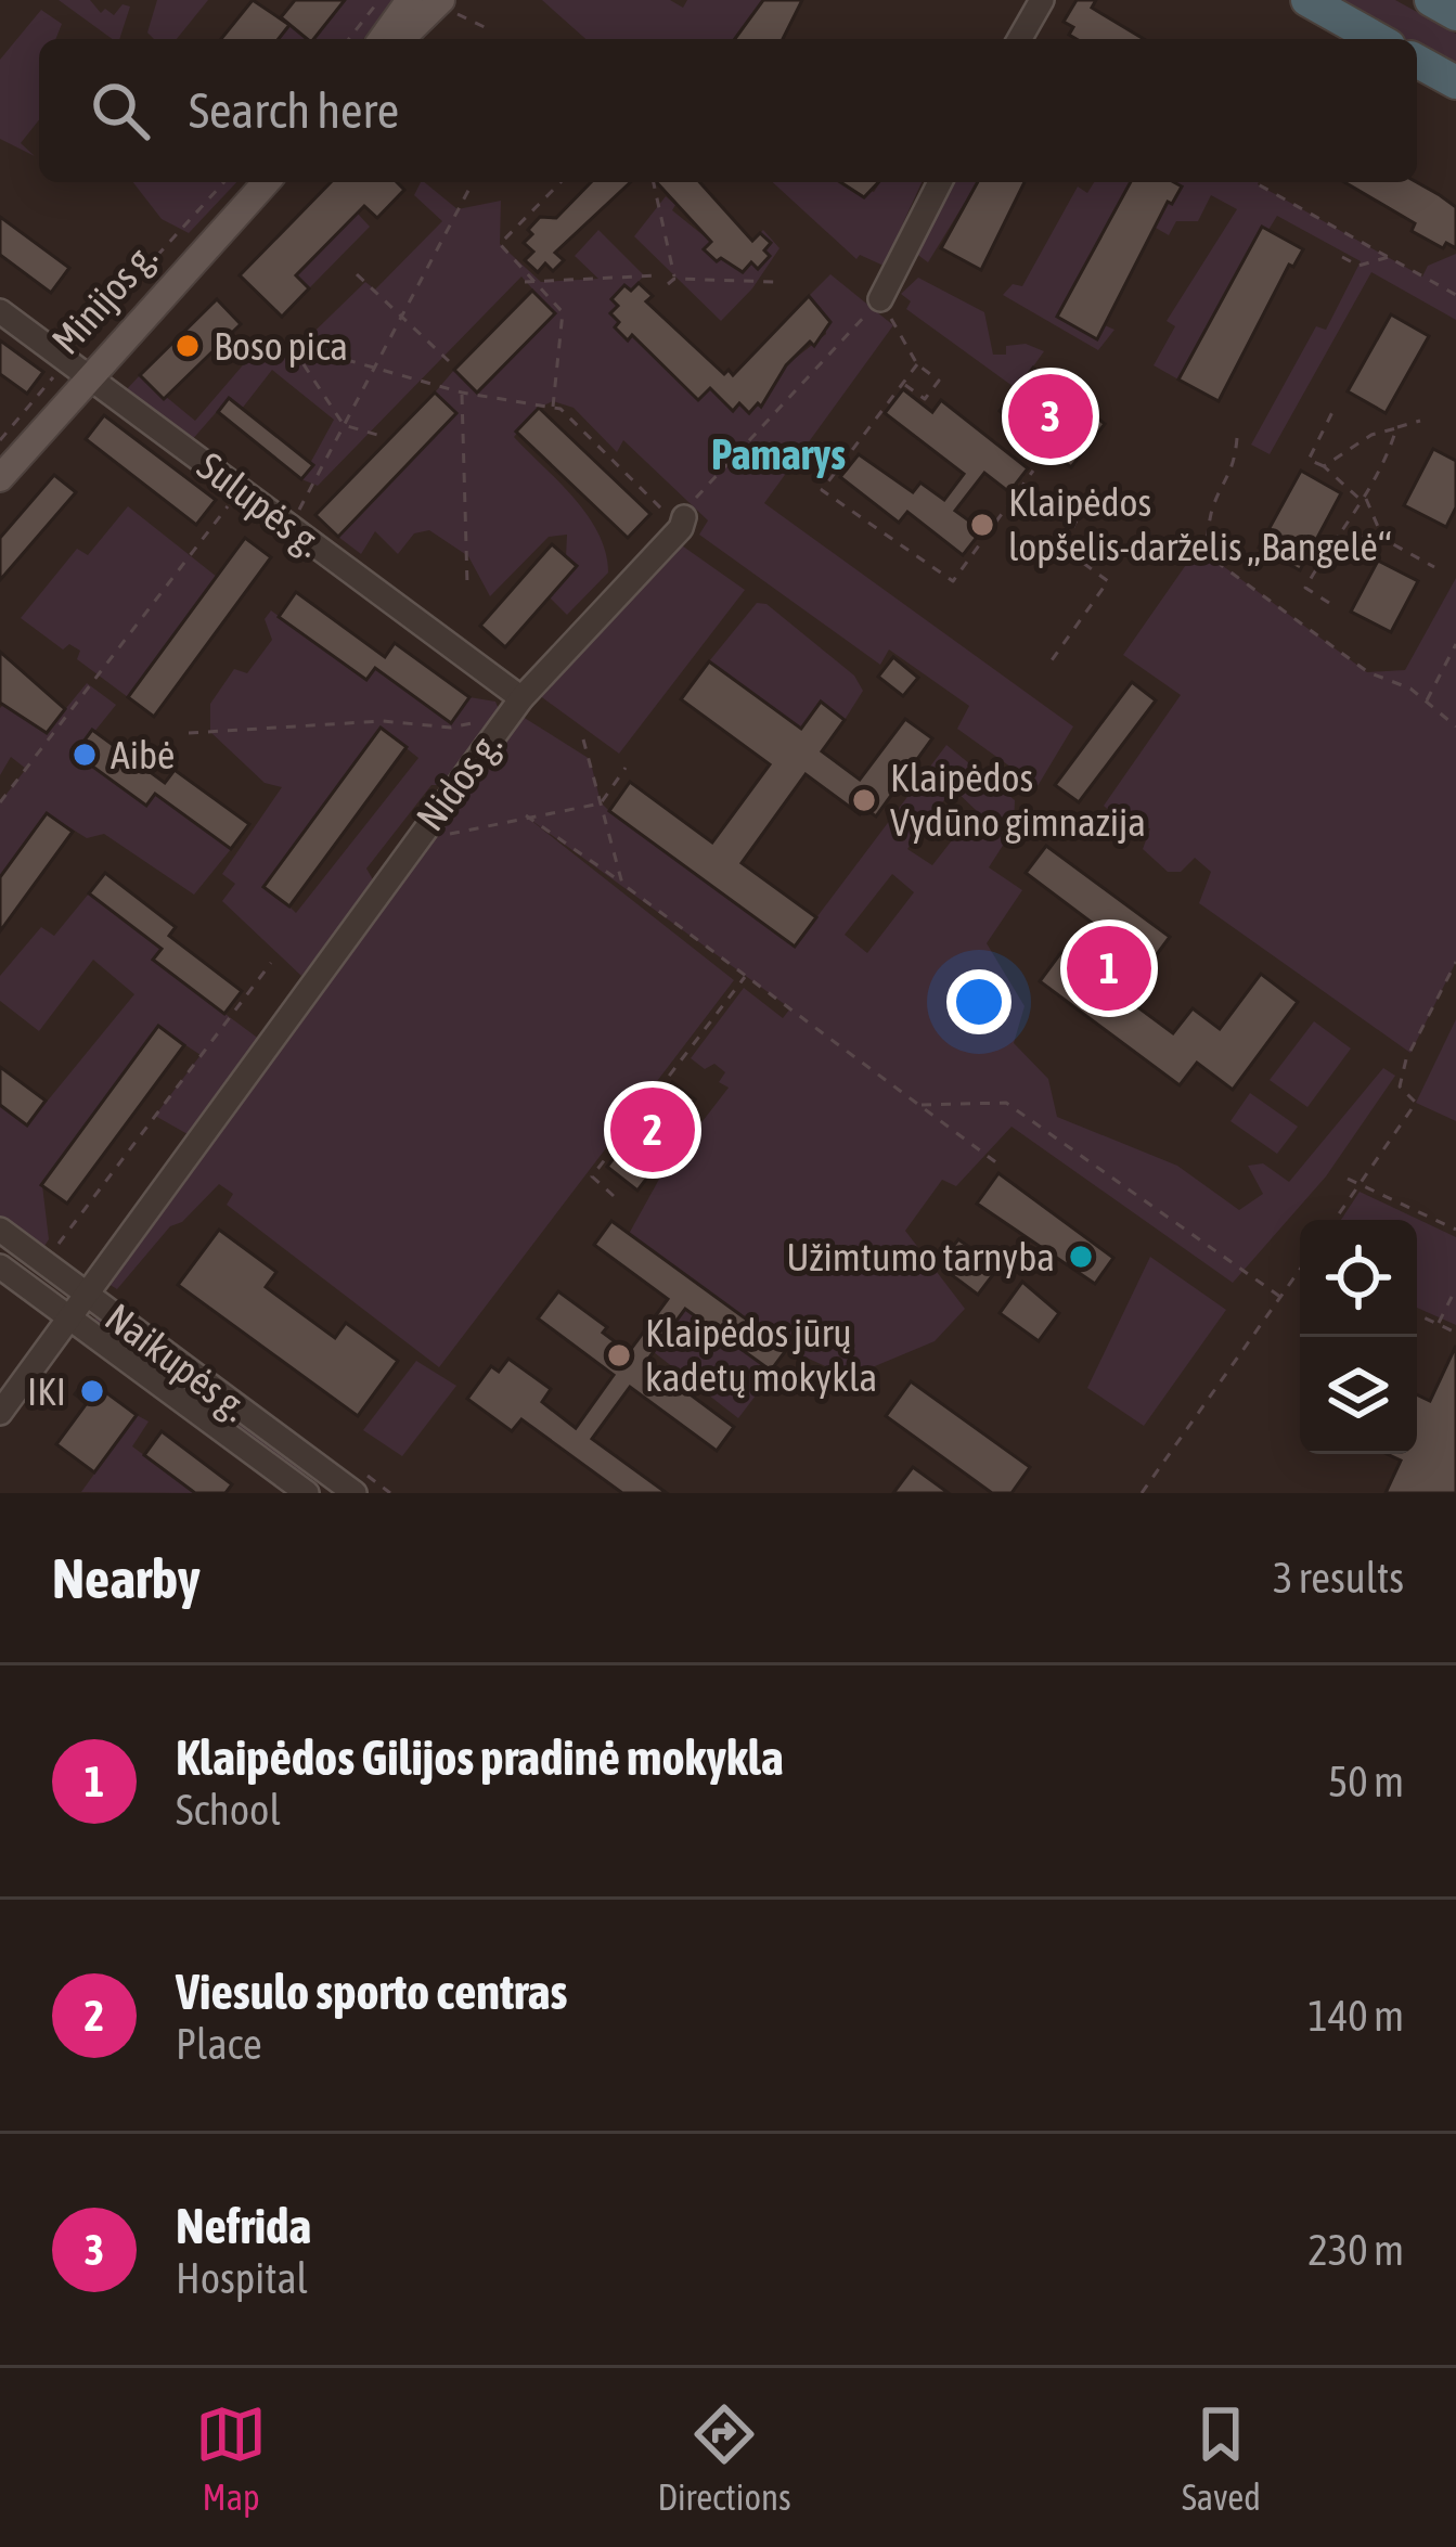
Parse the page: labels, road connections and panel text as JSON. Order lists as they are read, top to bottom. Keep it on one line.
{"streets":{"main road":["Minijos g."],"street":["Sulupės g.","Nidos g.","Naikupės g."]},"crossings":[["Minijos g.","Sulupės g."],["Sulupės g.","Nidos g."],["Nidos g.","Naikupės g."]],"districts":["Pamarys"],"places":["Boso pica","Klaipėdos lopšelis-darželis „Bangelė“","Aibė","Klaipėdos Vydūno gimnazija","Užimtumo tarnyba","Klaipėdos jūrų kadetų mokykla","IKI"],"page":{"search":"Search here","pins":["3","1","2"],"heading":["Nearby","3 results"],"list":[{"mark":"1","name":"Klaipėdos Gilijos pradinė mokykla","note":"School","value":"50 m"},{"mark":"2","name":"Viesulo sporto centras","note":"Place","value":"140 m"},{"mark":"3","name":"Nefrida","note":"Hospital","value":"230 m"}],"nav":["Map","Directions","Saved"]}}
